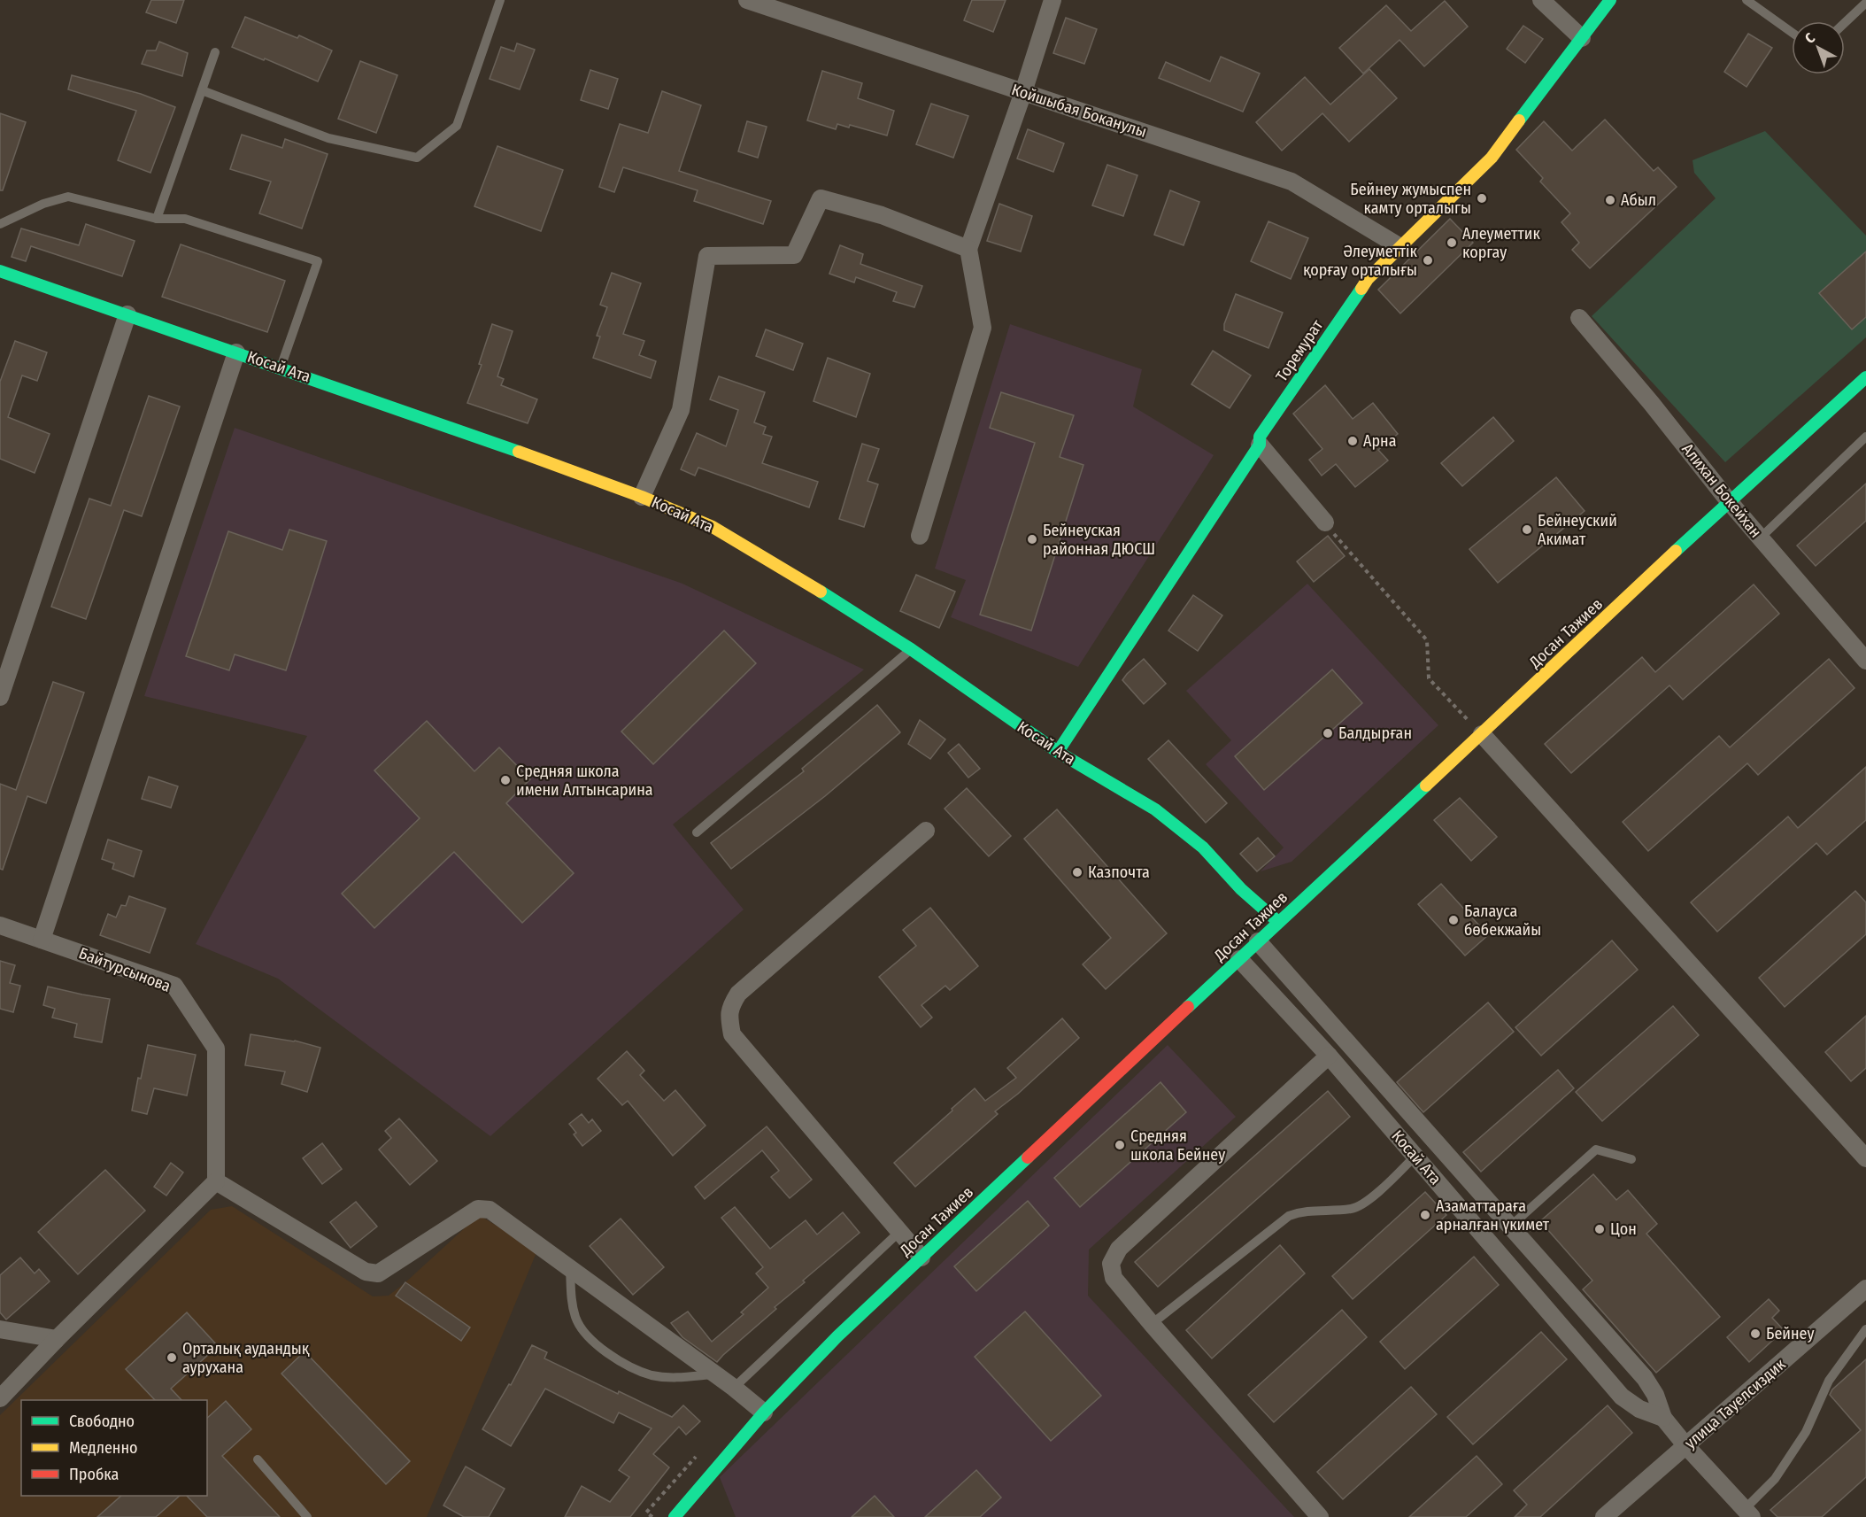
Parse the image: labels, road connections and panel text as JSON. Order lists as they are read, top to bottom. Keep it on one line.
{"streets":{"street":["Койшыбая Боканулы","Торемурат","Косай Ата","Алихан Бокейхан","Досан Тажиев","Байтурсынова","улица Тауелсиздик"]},"crossings":[["Койшыбая Боканулы","Торемурат"],["Торемурат","Косай Ата"],["Косай Ата","Досан Тажиев"],["Косай Ата","улица Тауелсиздик"],["Алихан Бокейхан","Досан Тажиев"]],"places":["Бейнеу жумыспен камту орталыгы","Абыл","Алеуметтик коргау","Әлеуметтік қорғау орталығы","Арна","Бейнеуский Акимат","Бейнеуская районная ДЮСШ","Балдырған","Средняя школа имени Алтынсарина","Казпочта","Балауса бөбекжайы","Средняя школа Бейнеу","Азаматтараға арналған үкимет","Цон","Бейнеу","Орталық аудандық аурухана"],"legend":["Свободно","Медленно","Пробка"],"north":"top left"}
